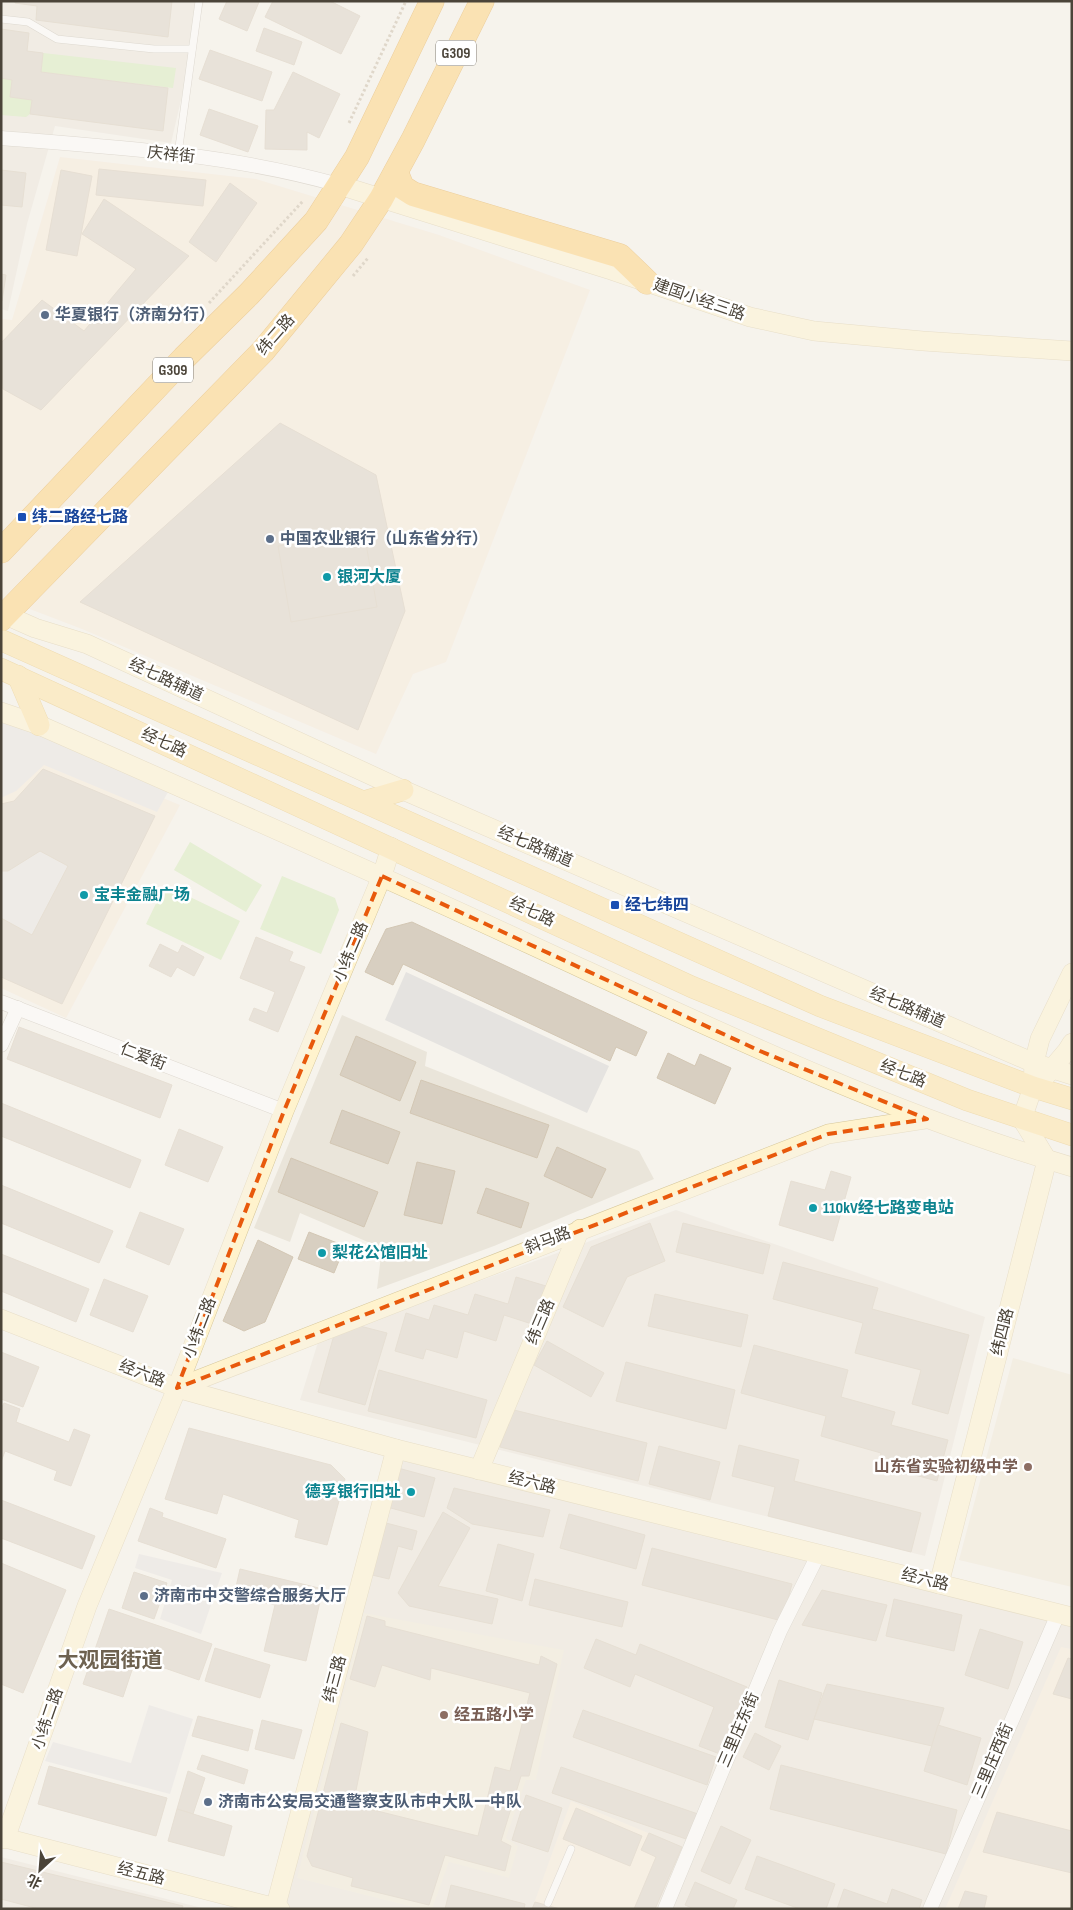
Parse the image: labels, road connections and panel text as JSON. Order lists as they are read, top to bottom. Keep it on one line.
{"streets":{"highway":["G309","纬二路"],"main road":["经七路"],"street":["庆祥街","建国小经三路","经七路辅道","小纬二路","仁爱街","斜马路","纬三路","纬四路","经六路","三里庄东街","三里庄西街","经五路"]},"crossings":[["G309","庆祥街"],["纬二路","经七路辅道"],["经七路","小纬二路"],["小纬二路","仁爱街"],["小纬二路","斜马路"],["小纬二路","经六路"],["小纬二路","经五路"],["斜马路","纬三路"],["斜马路","经六路"],["纬三路","经六路"],["纬三路","经五路"],["纬四路","经六路"],["经六路","三里庄东街"],["经六路","三里庄西街"]],"districts":["大观园街道"],"places":{"other":["华夏银行（济南分行）","中国农业银行（山东省分行）","银河大厦","宝丰金融广场","110kV经七路变电站","梨花公馆旧址","山东省实验初级中学","德孚银行旧址","济南市中交警综合服务大厅","经五路小学","济南市公安局交通警察支队市中大队一中队"],"transit":["纬二路经七路","经七纬四"]},"north":"bottom left"}
